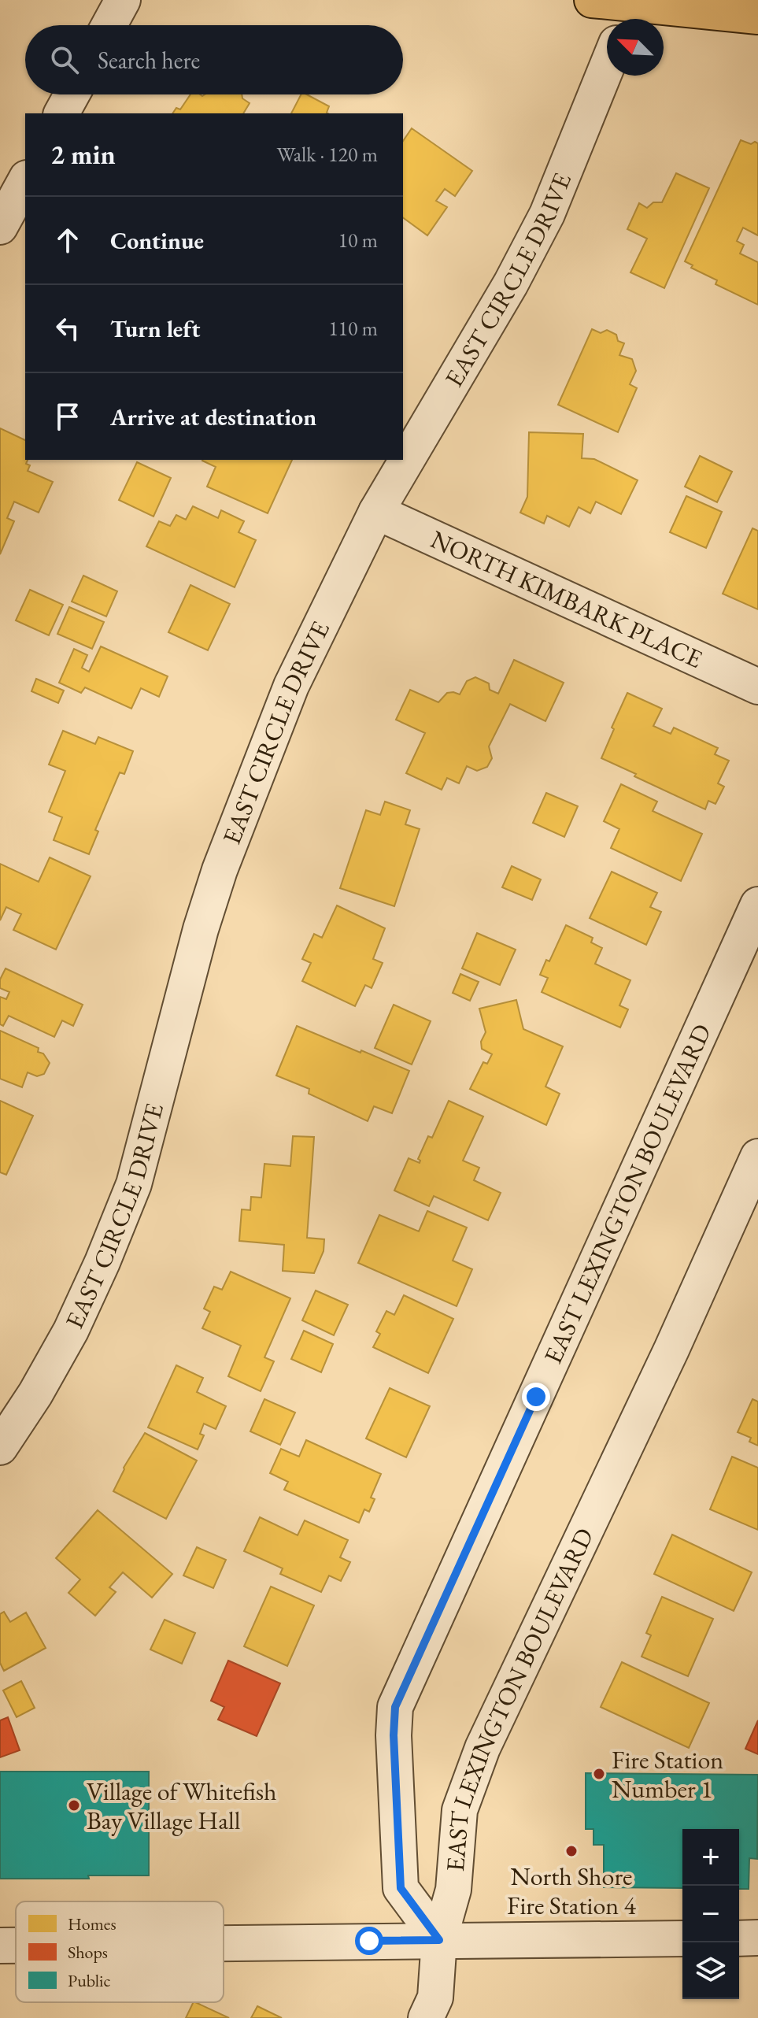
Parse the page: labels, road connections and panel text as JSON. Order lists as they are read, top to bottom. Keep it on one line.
{"streets":{"street":["EAST CIRCLE DRIVE","NORTH KIMBARK PLACE","EAST LEXINGTON BOULEVARD"]},"crossings":[["EAST CIRCLE DRIVE","NORTH KIMBARK PLACE"]],"places":["Fire Station Number 1","Village of Whitefish Bay Village Hall","North Shore Fire Station 4"],"legend":["Homes","Shops","Public"],"north":"top left","page":{"search":"Search here","heading":["2 min","Walk · 120 m"],"list":[["Continue","10 m"],["Turn left","110 m"],"Arrive at destination"],"map_buttons":["+","−"]}}
